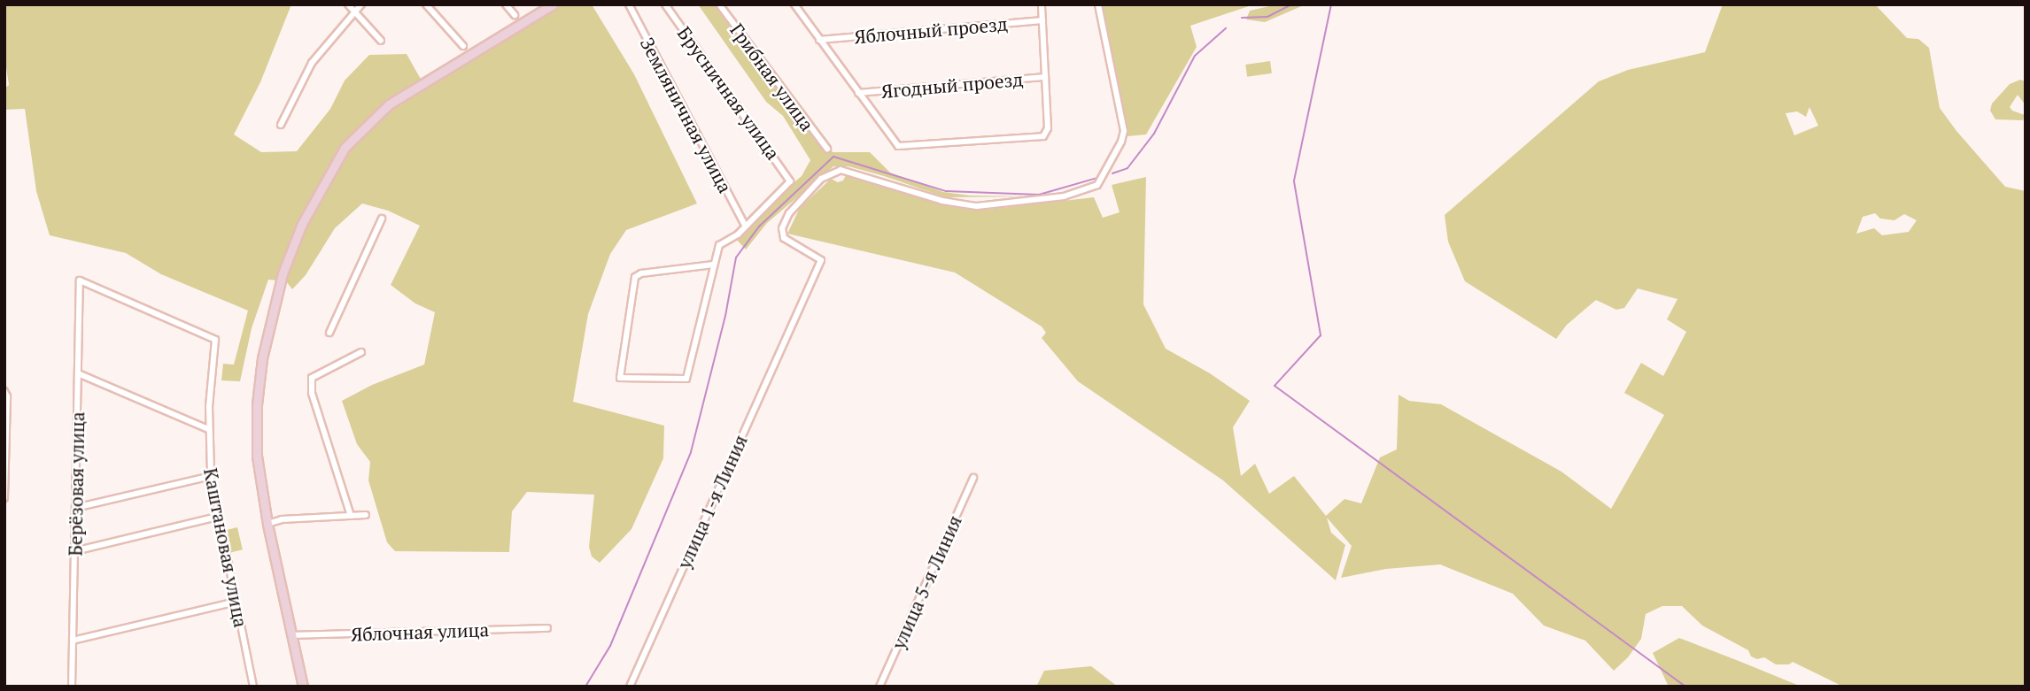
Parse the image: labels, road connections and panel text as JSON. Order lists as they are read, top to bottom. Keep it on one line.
{"streets":{"street":["Яблочный проезд","Грибная улица","Ягодный проезд","Брусничная улица","Земляничная улица","Берёзовая улица","улица 1-я Линия","Каштановая улица","улица 5-я Линия","Яблочная улица"]},"crossings":[["Брусничная улица","Земляничная улица"],["Берёзовая улица","Каштановая улица"]]}
